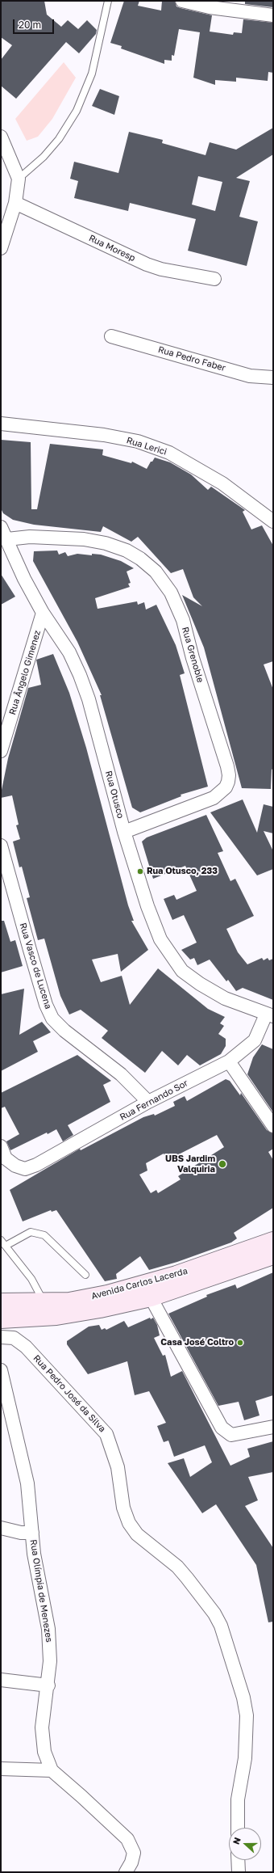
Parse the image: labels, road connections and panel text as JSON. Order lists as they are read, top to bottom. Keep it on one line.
{"streets":{"main road":["Avenida Carlos Lacerda"],"street":["Rua Moresp","Rua Pedro Faber","Rua Lerici","Rua Grenoble","Rua Ângelo Gimenez","Rua Otusco","Rua Vasco de Lucena","Rua Fernando Sor","Rua Pedro José da Silva","Rua Olímpia de Menezes"]},"crossings":[["Rua Grenoble","Rua Otusco"],["Rua Ângelo Gimenez","Rua Otusco"],["Rua Otusco","Rua Fernando Sor"],["Rua Vasco de Lucena","Rua Fernando Sor"]],"places":["Rua Otusco, 233","UBS Jardim Valquiria","Casa José Coltro"],"scale_bar":"20 m","north":"left"}
